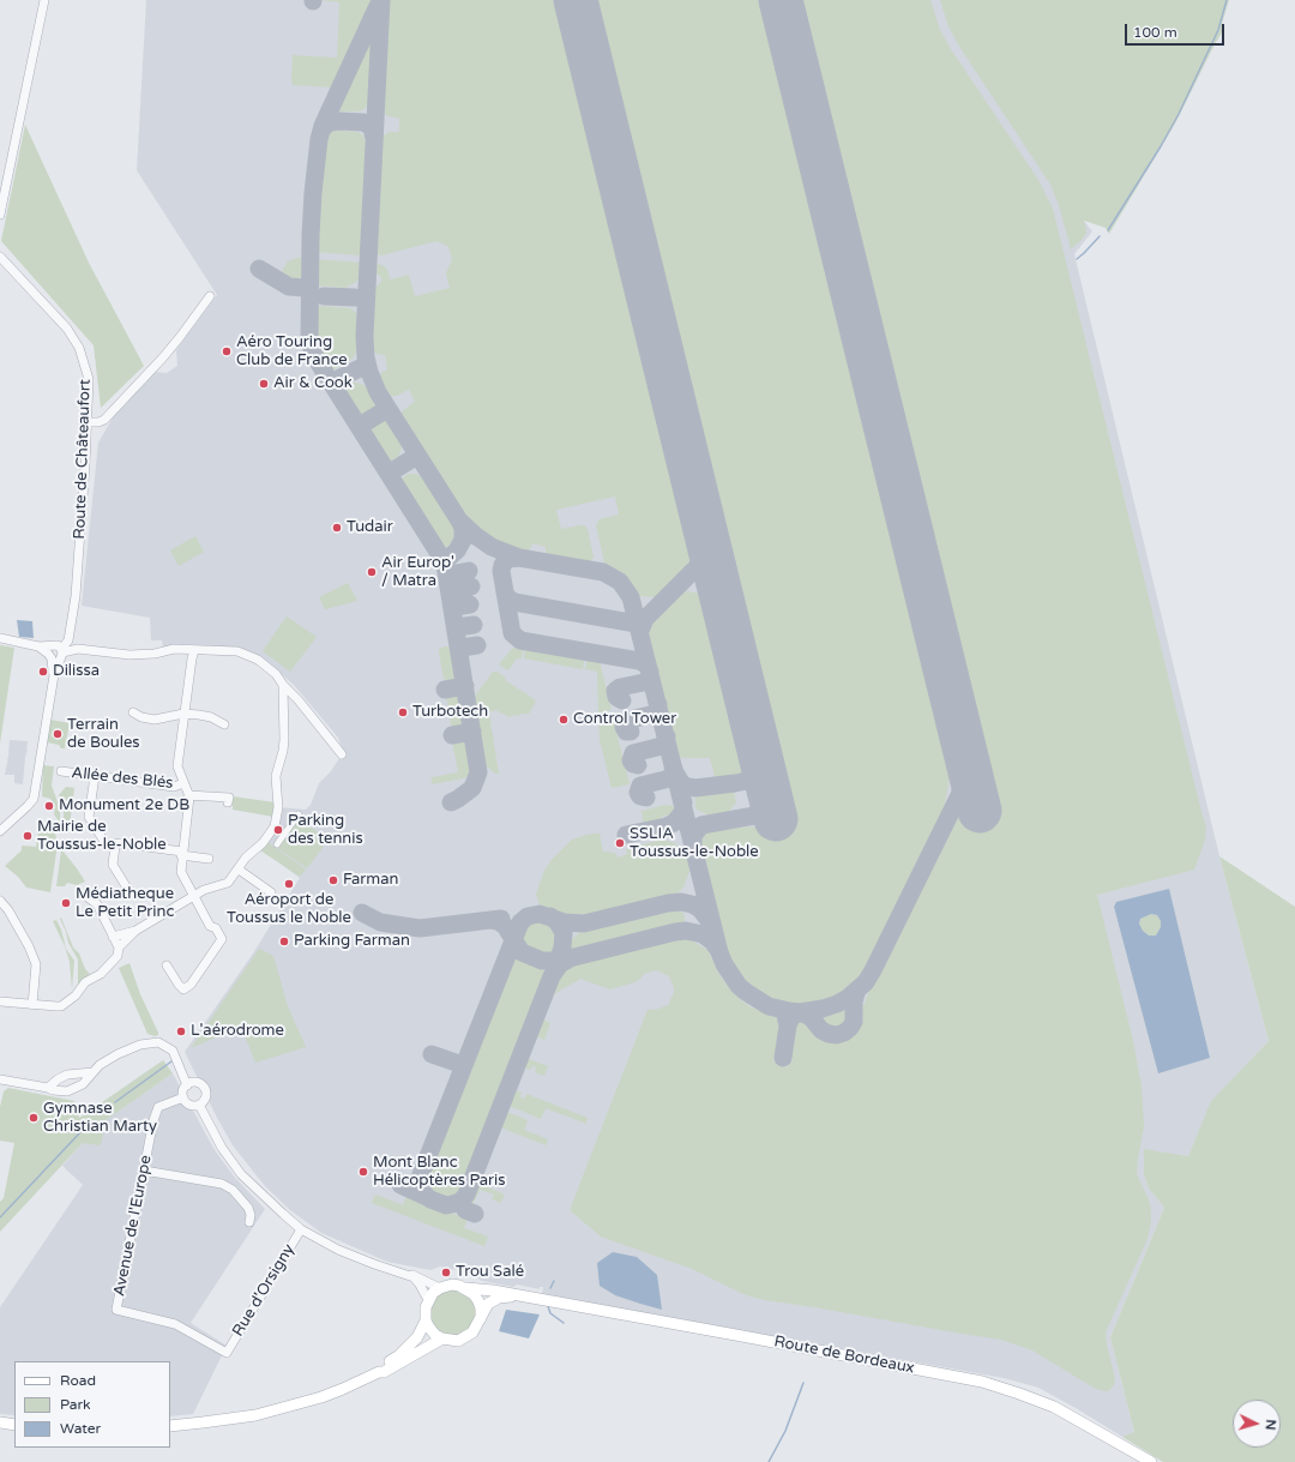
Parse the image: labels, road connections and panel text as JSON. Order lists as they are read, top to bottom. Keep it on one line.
{"streets":{"main road":["Route de Bordeaux"],"street":["Route de Châteaufort","Allée des Blés","Avenue de l'Europe","Rue d'Orsigny"]},"crossings":[["Avenue de l'Europe","Rue d'Orsigny"]],"places":["Aéro Touring Club de France","Air & Cook","Tudair","Air Europ' / Matra","Dilissa","Turbotech","Control Tower","Terrain de Boules","Monument 2e DB","Parking des tennis","Mairie de Toussus-le-Noble","SSLIA Toussus-le-Noble","Farman","Aéroport de Toussus le Noble","Médiatheque Le Petit Princ","Parking Farman","L'aérodrome","Gymnase Christian Marty","Mont Blanc Hélicoptères Paris","Trou Salé"],"legend":["Road","Park","Water"],"scale_bar":"100 m","north":"right"}
